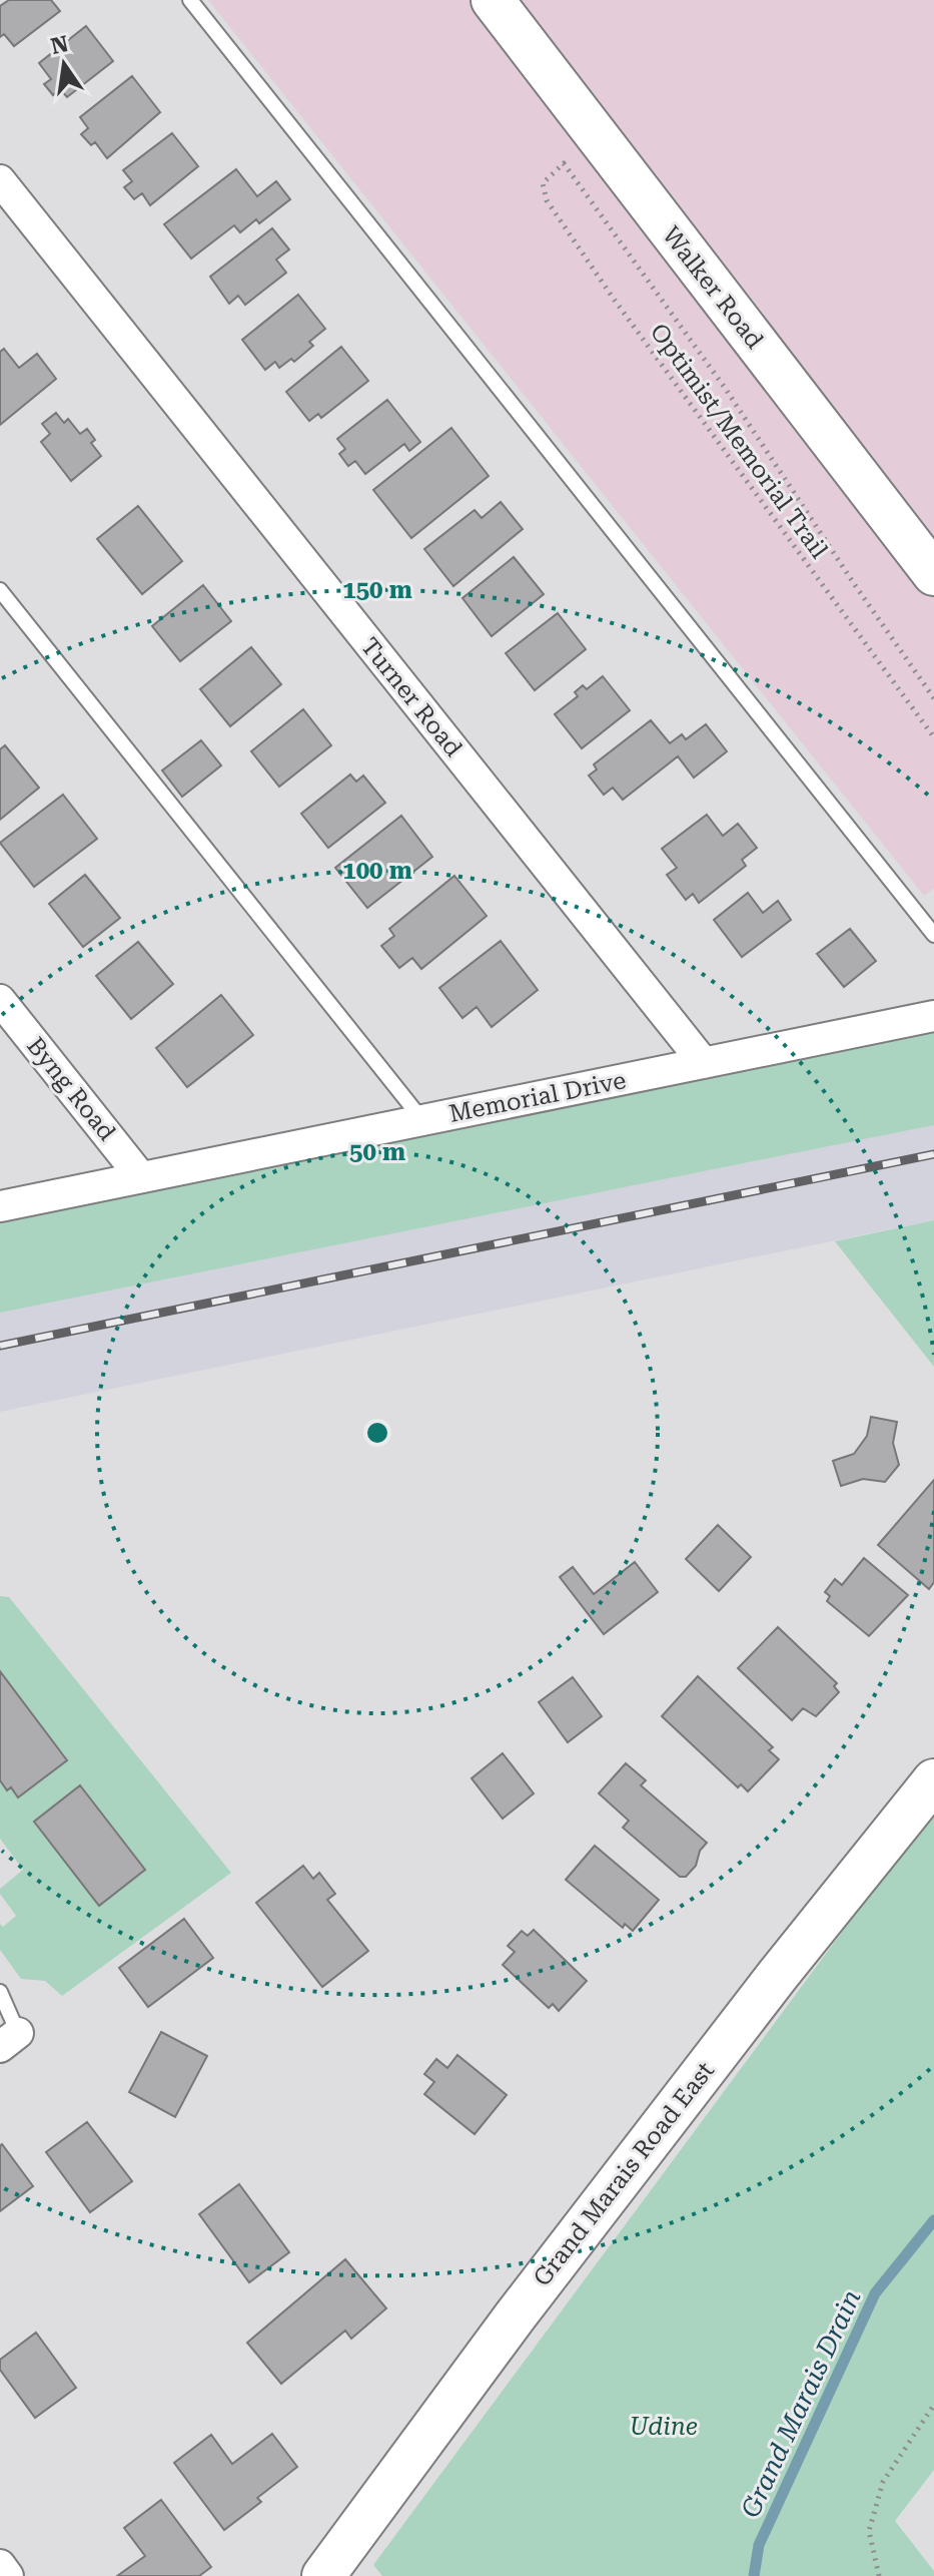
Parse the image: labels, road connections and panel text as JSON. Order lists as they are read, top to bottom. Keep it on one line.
{"streets":{"street":["Walker Road","Turner Road","Byng Road","Memorial Drive","Grand Marais Road East"],"path":["Optimist/Memorial Trail"]},"crossings":[["Turner Road","Memorial Drive"],["Byng Road","Memorial Drive"]],"water":["Grand Marais Drain"],"parks":["Udine"],"north":"top","rings":["150 m","100 m","50 m"]}
